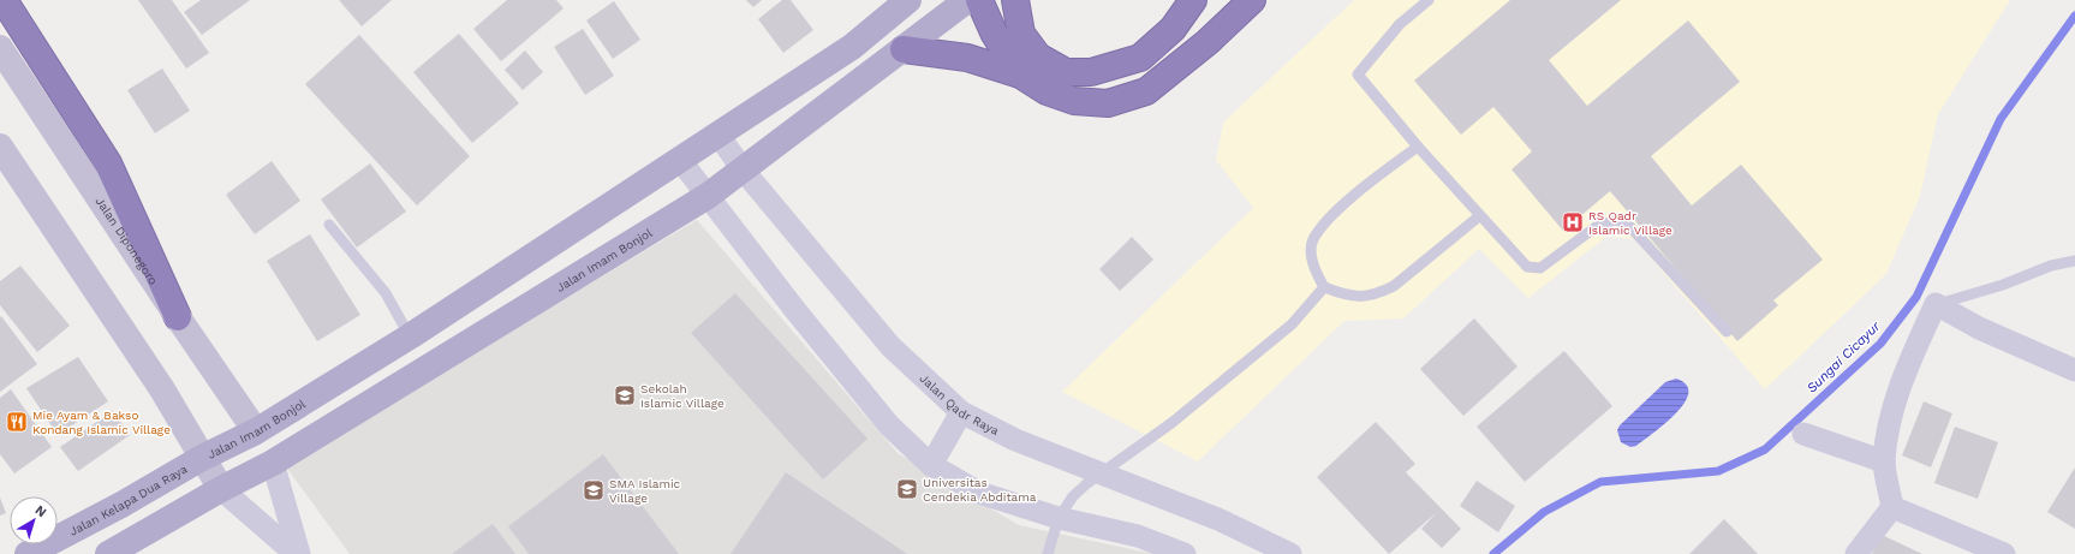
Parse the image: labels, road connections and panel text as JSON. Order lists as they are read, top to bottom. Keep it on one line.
{"streets":{"main road":["Jalan Imam Bonjol","Jalan Kelapa Dua Raya"],"street":["Jalan Diponegoro","Jalan Qadr Raya"]},"crossings":[["Jalan Diponegoro","Jalan Imam Bonjol"],["Jalan Imam Bonjol","Jalan Qadr Raya"],["Jalan Imam Bonjol","Jalan Kelapa Dua Raya"]],"water":["Sungai Cicayur"],"places":{"hospital":["RS Qadr Islamic Village"],"school or university":["Sekolah Islamic Village","Universitas Cendekia Abditama","SMA Islamic Village"],"restaurant":["Mie Ayam & Bakso Kondang Islamic Village"]},"north":"top right"}
